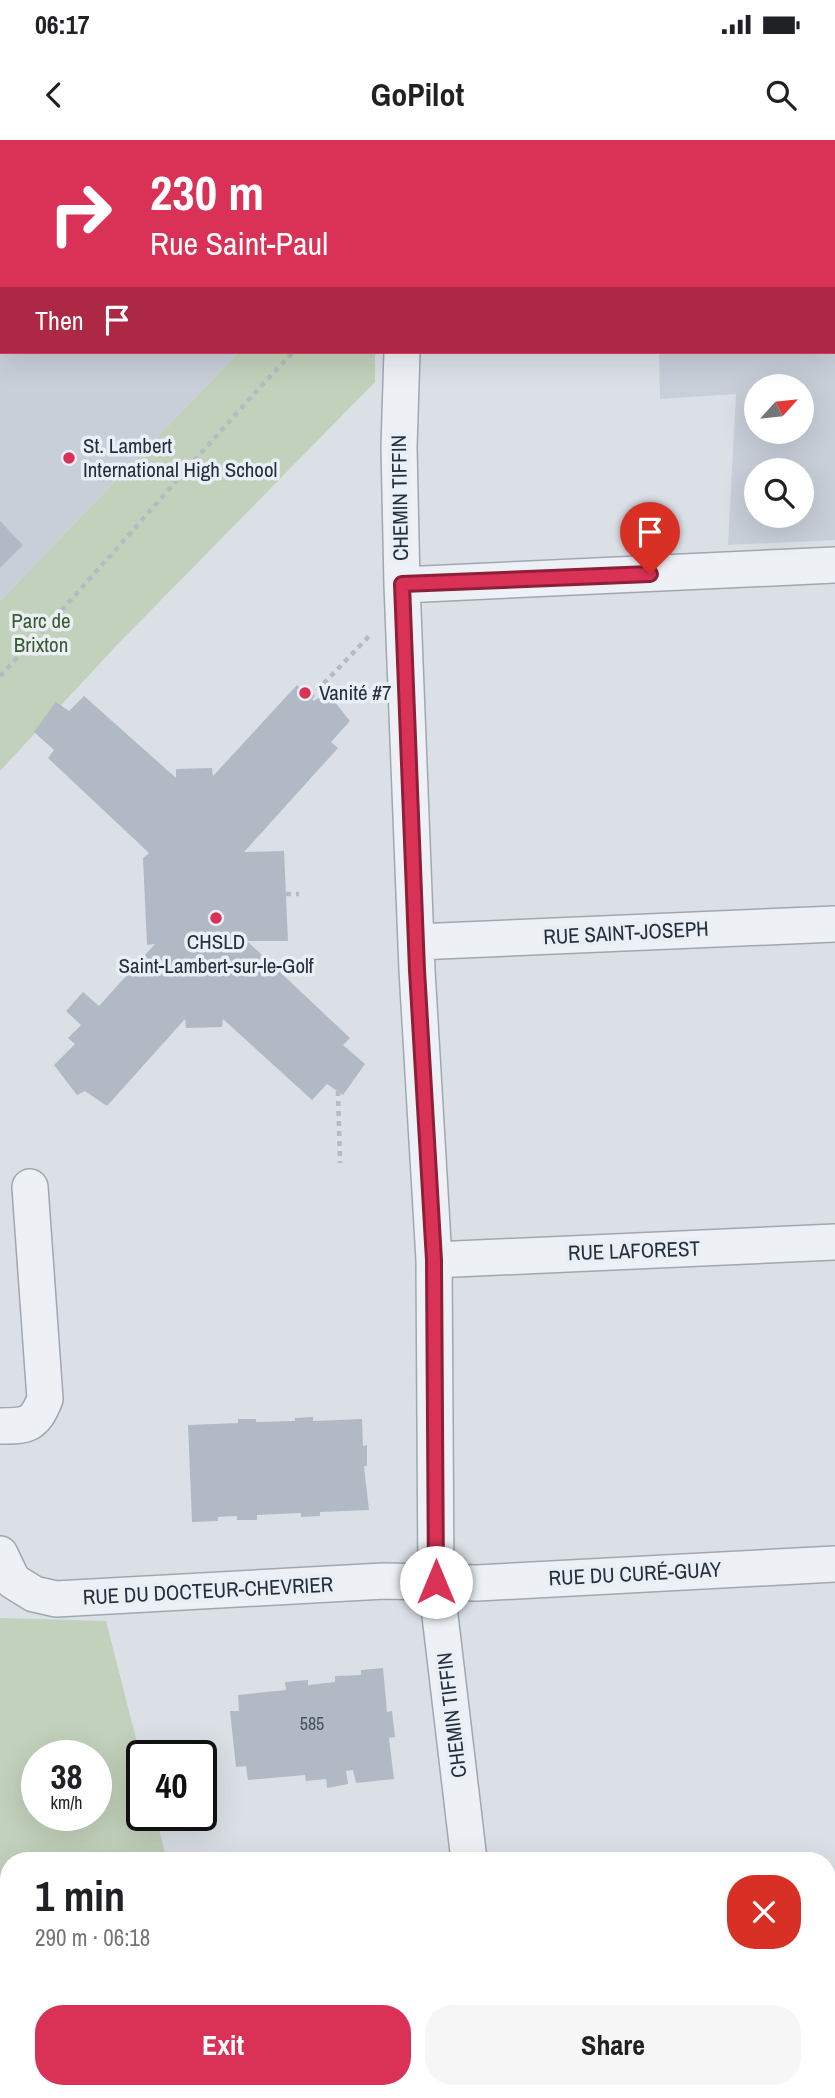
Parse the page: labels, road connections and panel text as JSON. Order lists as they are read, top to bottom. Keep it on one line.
{"streets":{"street":["CHEMIN TIFFIN","RUE SAINT-JOSEPH","RUE LAFOREST","RUE DU CURÉ-GUAY","RUE DU DOCTEUR-CHEVRIER"]},"crossings":[["CHEMIN TIFFIN","RUE SAINT-JOSEPH"],["CHEMIN TIFFIN","RUE LAFOREST"],["CHEMIN TIFFIN","RUE DU CURÉ-GUAY"],["CHEMIN TIFFIN","RUE DU DOCTEUR-CHEVRIER"],["RUE DU CURÉ-GUAY","RUE DU DOCTEUR-CHEVRIER"]],"parks":["Parc de Brixton"],"places":["St. Lambert International High School","Vanité #7","CHSLD Saint-Lambert-sur-le-Golf"],"house_numbers":["585"],"north":"top right","page":{"status":"06:17","header":"GoPilot","turn":["230 m","Rue Saint-Paul"],"then":"Then","speed":"38 km/h","limit":"40","heading":["1 min","290 m · 06:18"],"buttons":["Exit","Share"]}}
